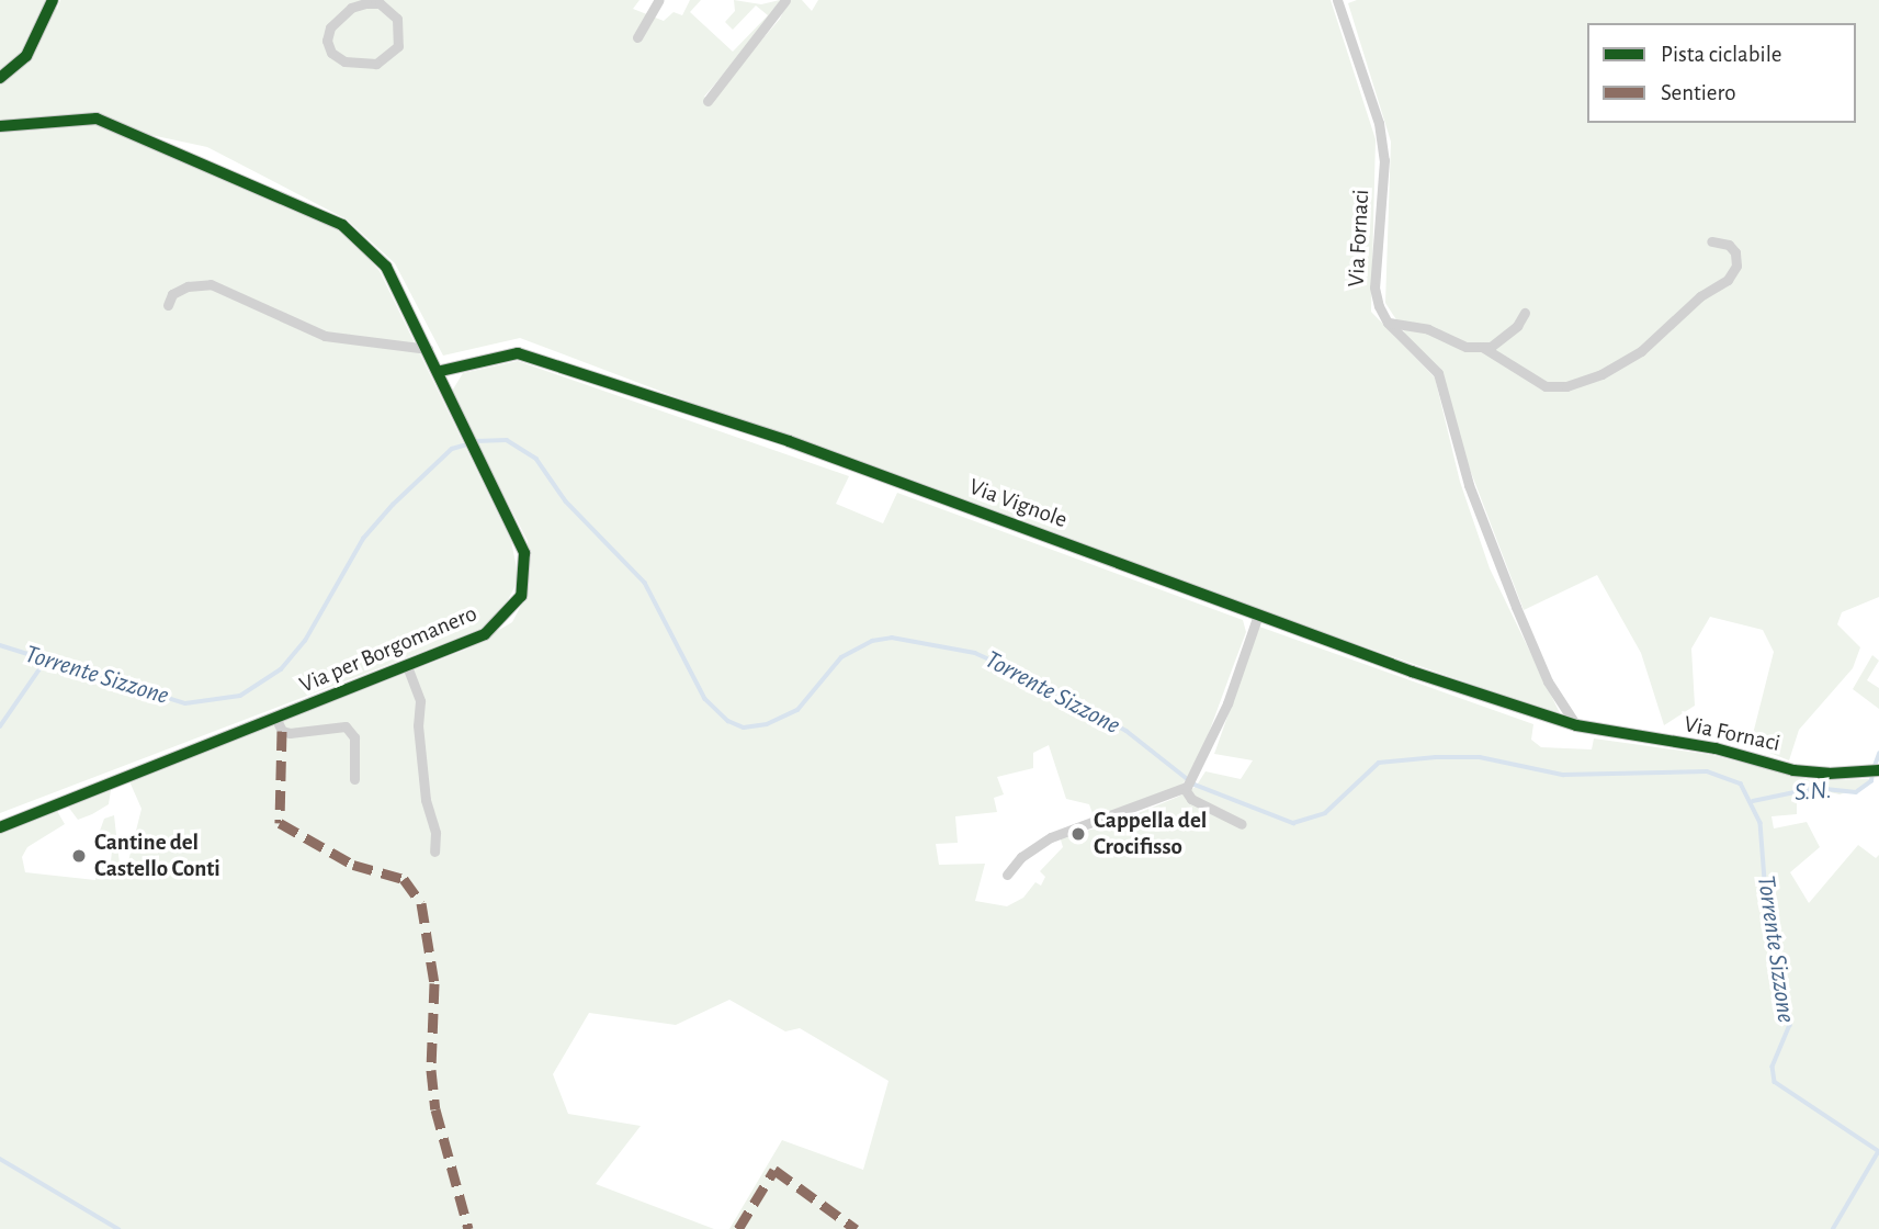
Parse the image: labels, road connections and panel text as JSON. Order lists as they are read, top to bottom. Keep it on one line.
{"streets":{"street":["Via Fornaci","Via Vignole","Via per Borgomanero"]},"crossings":[["Via Fornaci","Via Vignole"],["Via Vignole","Via per Borgomanero"]],"water":["Torrente Sizzone","S.N."],"places":["Cappella del Crocifisso","Cantine del Castello Conti"],"legend":["Pista ciclabile","Sentiero"]}
